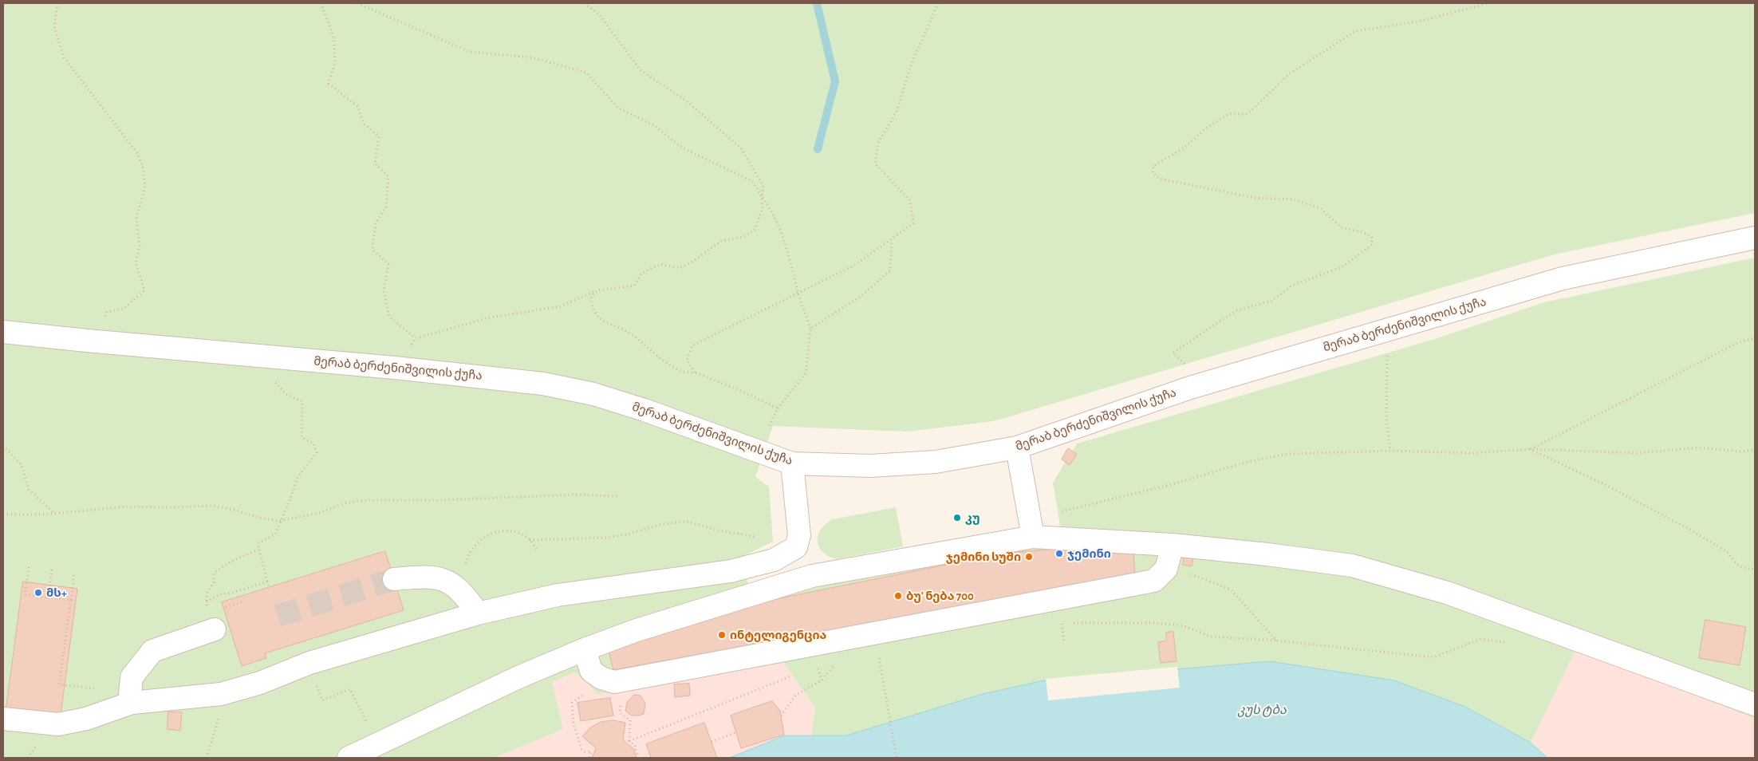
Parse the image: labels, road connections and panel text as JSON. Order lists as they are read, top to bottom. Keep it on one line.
{"streets":{"street":["მერაბ ბერძენიშვილის ქუჩა"]},"water":["კუს ტბა"],"places":["კუ","ჯემინი","ჯემინი სუში","მს+","ბუ' ნება 700","ინტელიგენცია"]}
